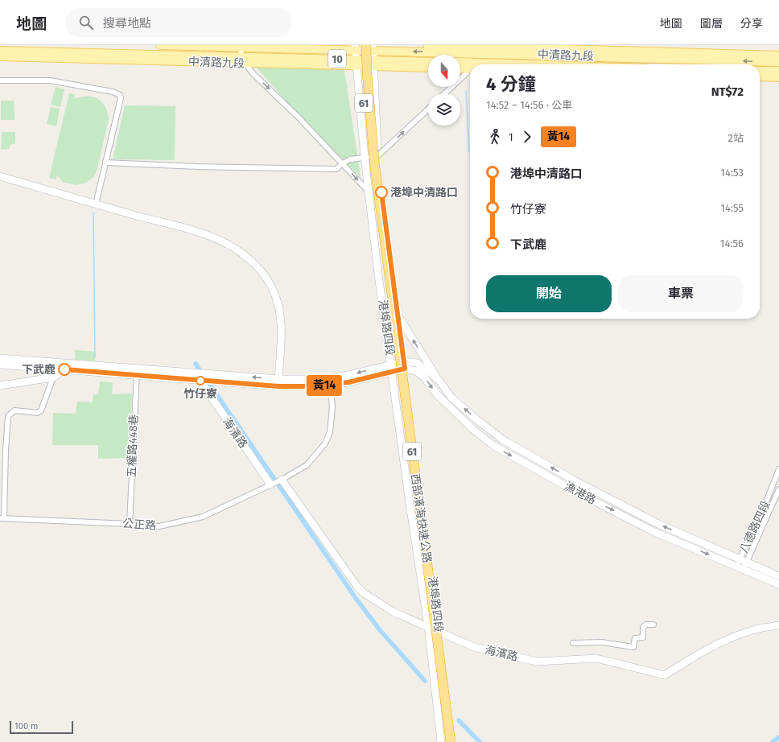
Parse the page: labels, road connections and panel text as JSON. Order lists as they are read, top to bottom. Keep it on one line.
{"streets":{"highway":["61","西部濱海快速公路"],"main road":["中清路九段","10"],"street":["港埠路四段","海濱路","五權路448巷","漁港路","公正路","八德路四段"]},"crossings":[["中清路九段","港埠路四段"],["中清路九段","西部濱海快速公路"],["港埠路四段","海濱路"],["港埠路四段","漁港路"],["港埠路四段","西部濱海快速公路"],["海濱路","公正路"],["五權路448巷","公正路"],["漁港路","八德路四段"]],"places":["港埠中清路口","下武鹿","竹仔寮"],"lines":["bus line 黃14"],"scale_bar":"100 m","north":"bottom","page":{"header":"地圖","search":"搜尋地點","nav":["地圖","圖層","分享"],"on_map":"黃14","heading":["4 分鐘","14:52 – 14:56 · 公車","NT$72"],"legs":["1","黃14","2站"],"list":[{"name":"港埠中清路口","value":"14:53"},{"name":"竹仔寮","value":"14:55"},{"name":"下武鹿","value":"14:56"}],"buttons":["開始","車票"],"scale":"100 m"}}
